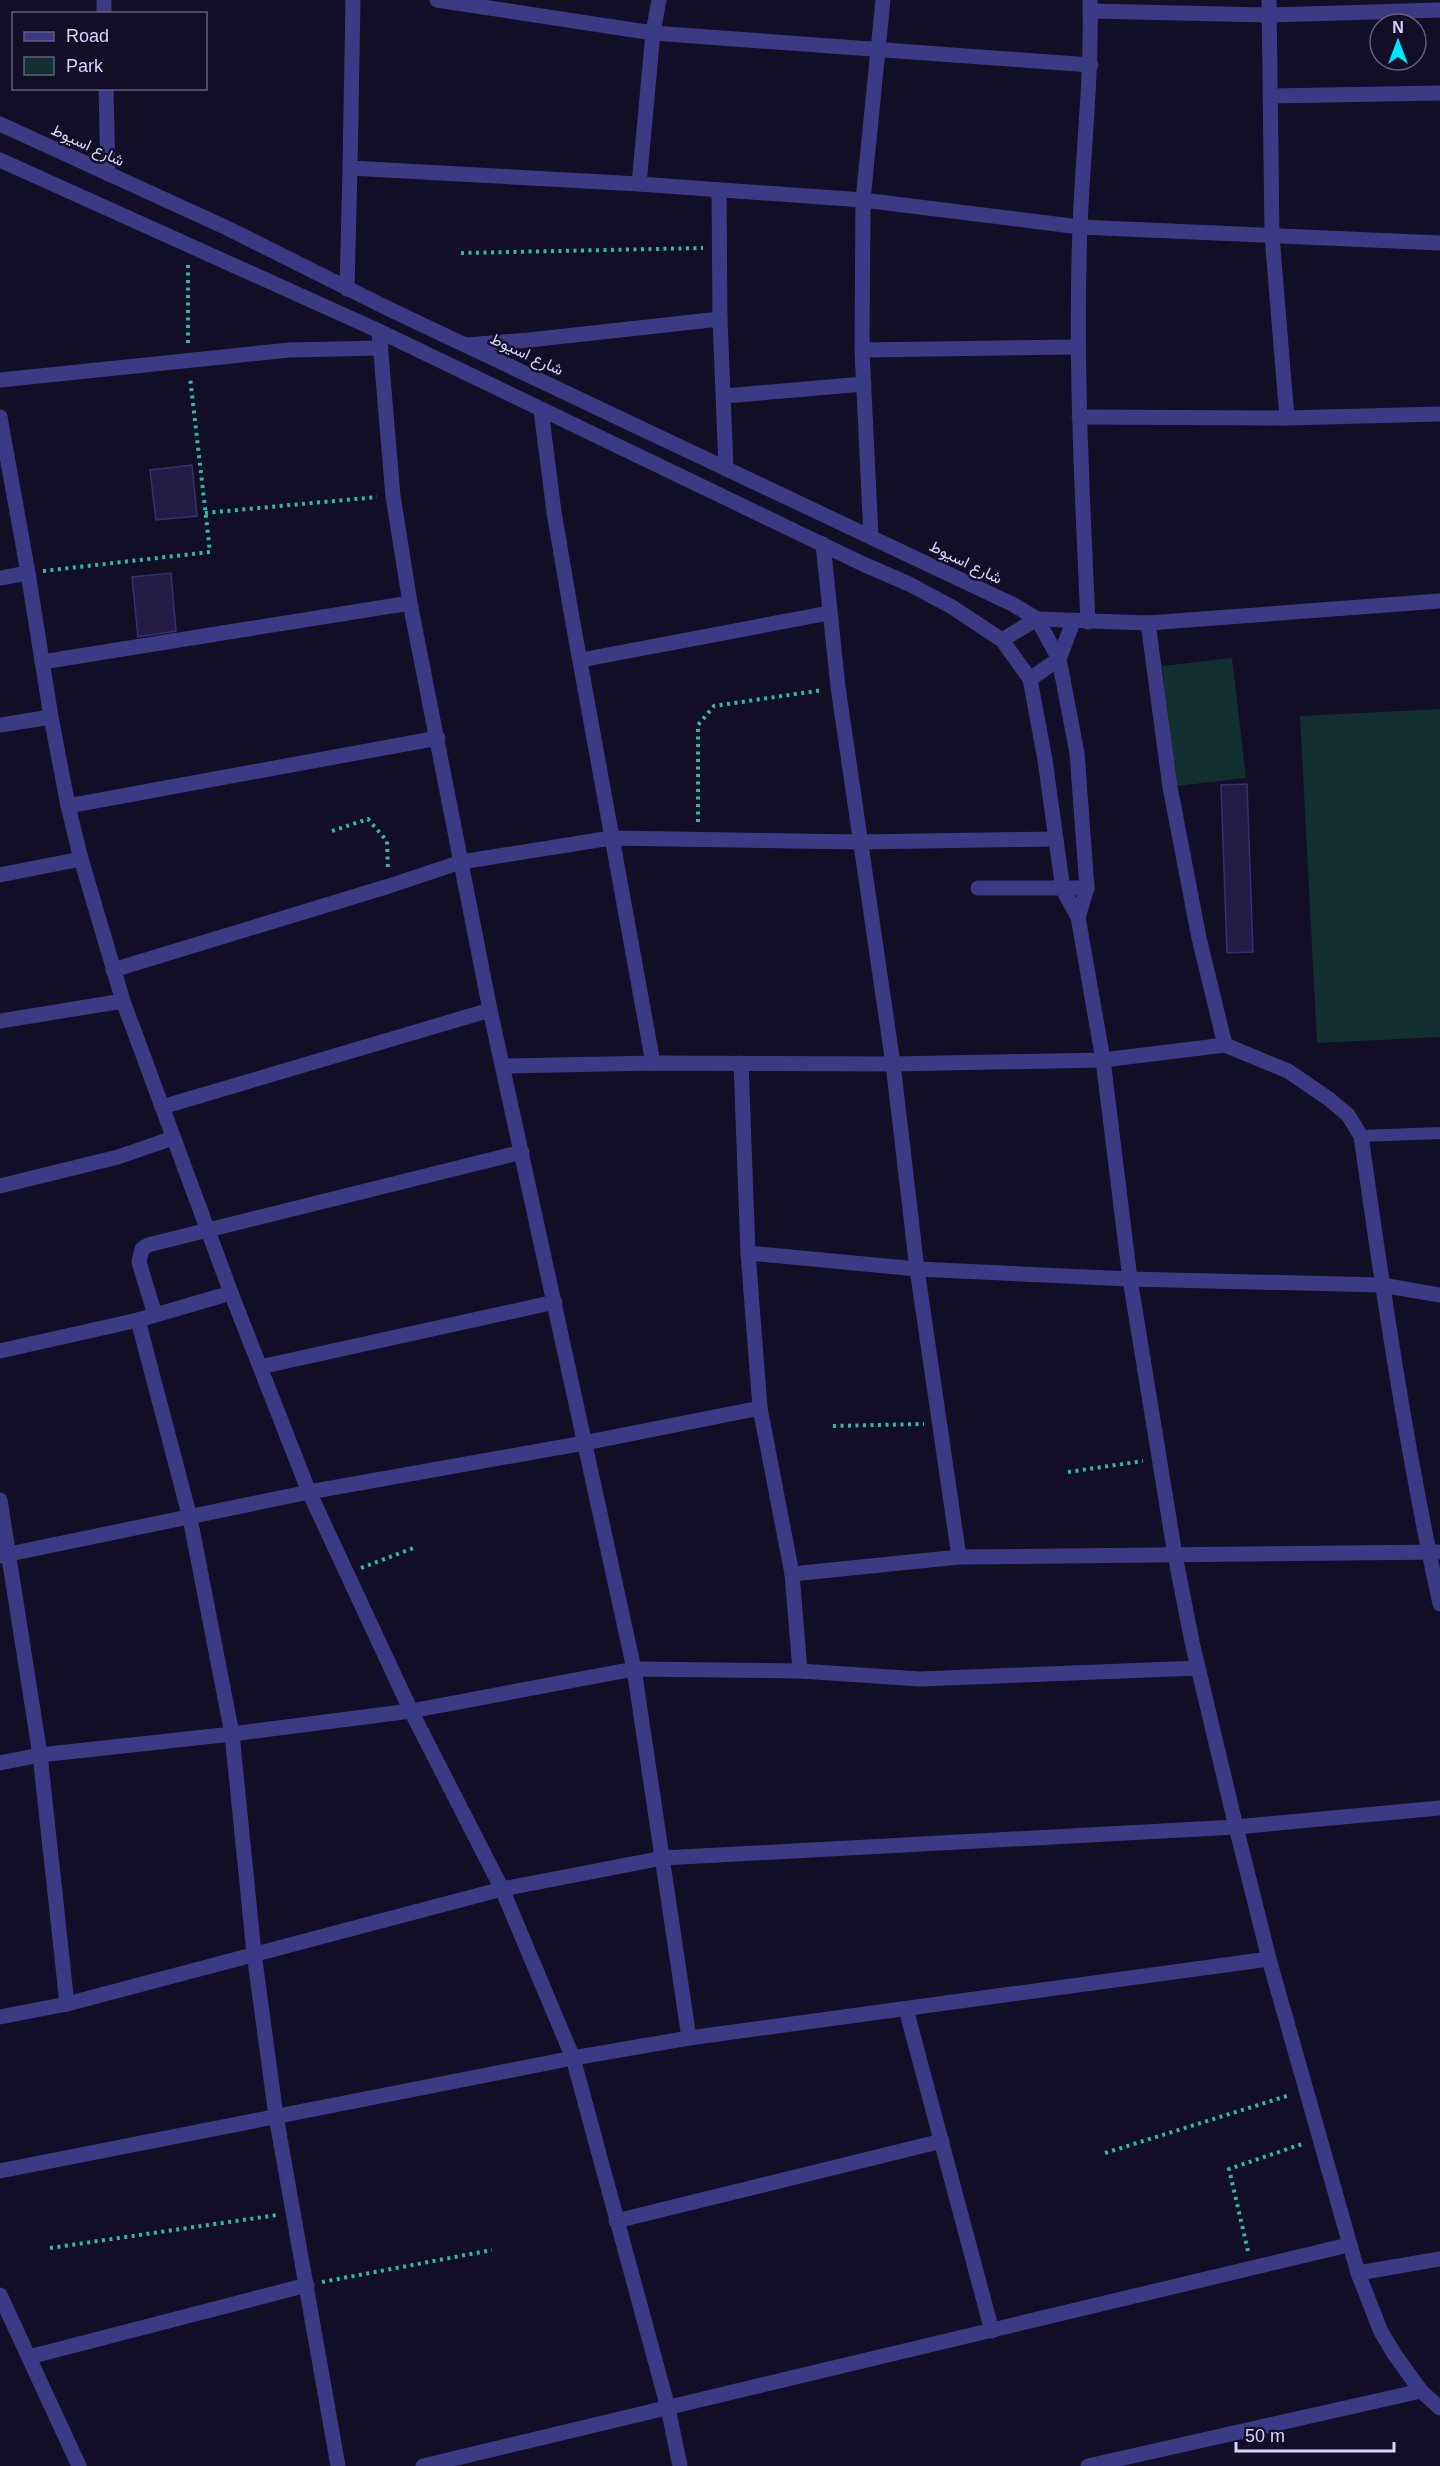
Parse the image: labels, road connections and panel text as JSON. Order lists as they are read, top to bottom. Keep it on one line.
{"streets":{"street":["شارع اسيوط"]},"legend":["Road","Park"],"scale_bar":"50 m","north":"top"}
